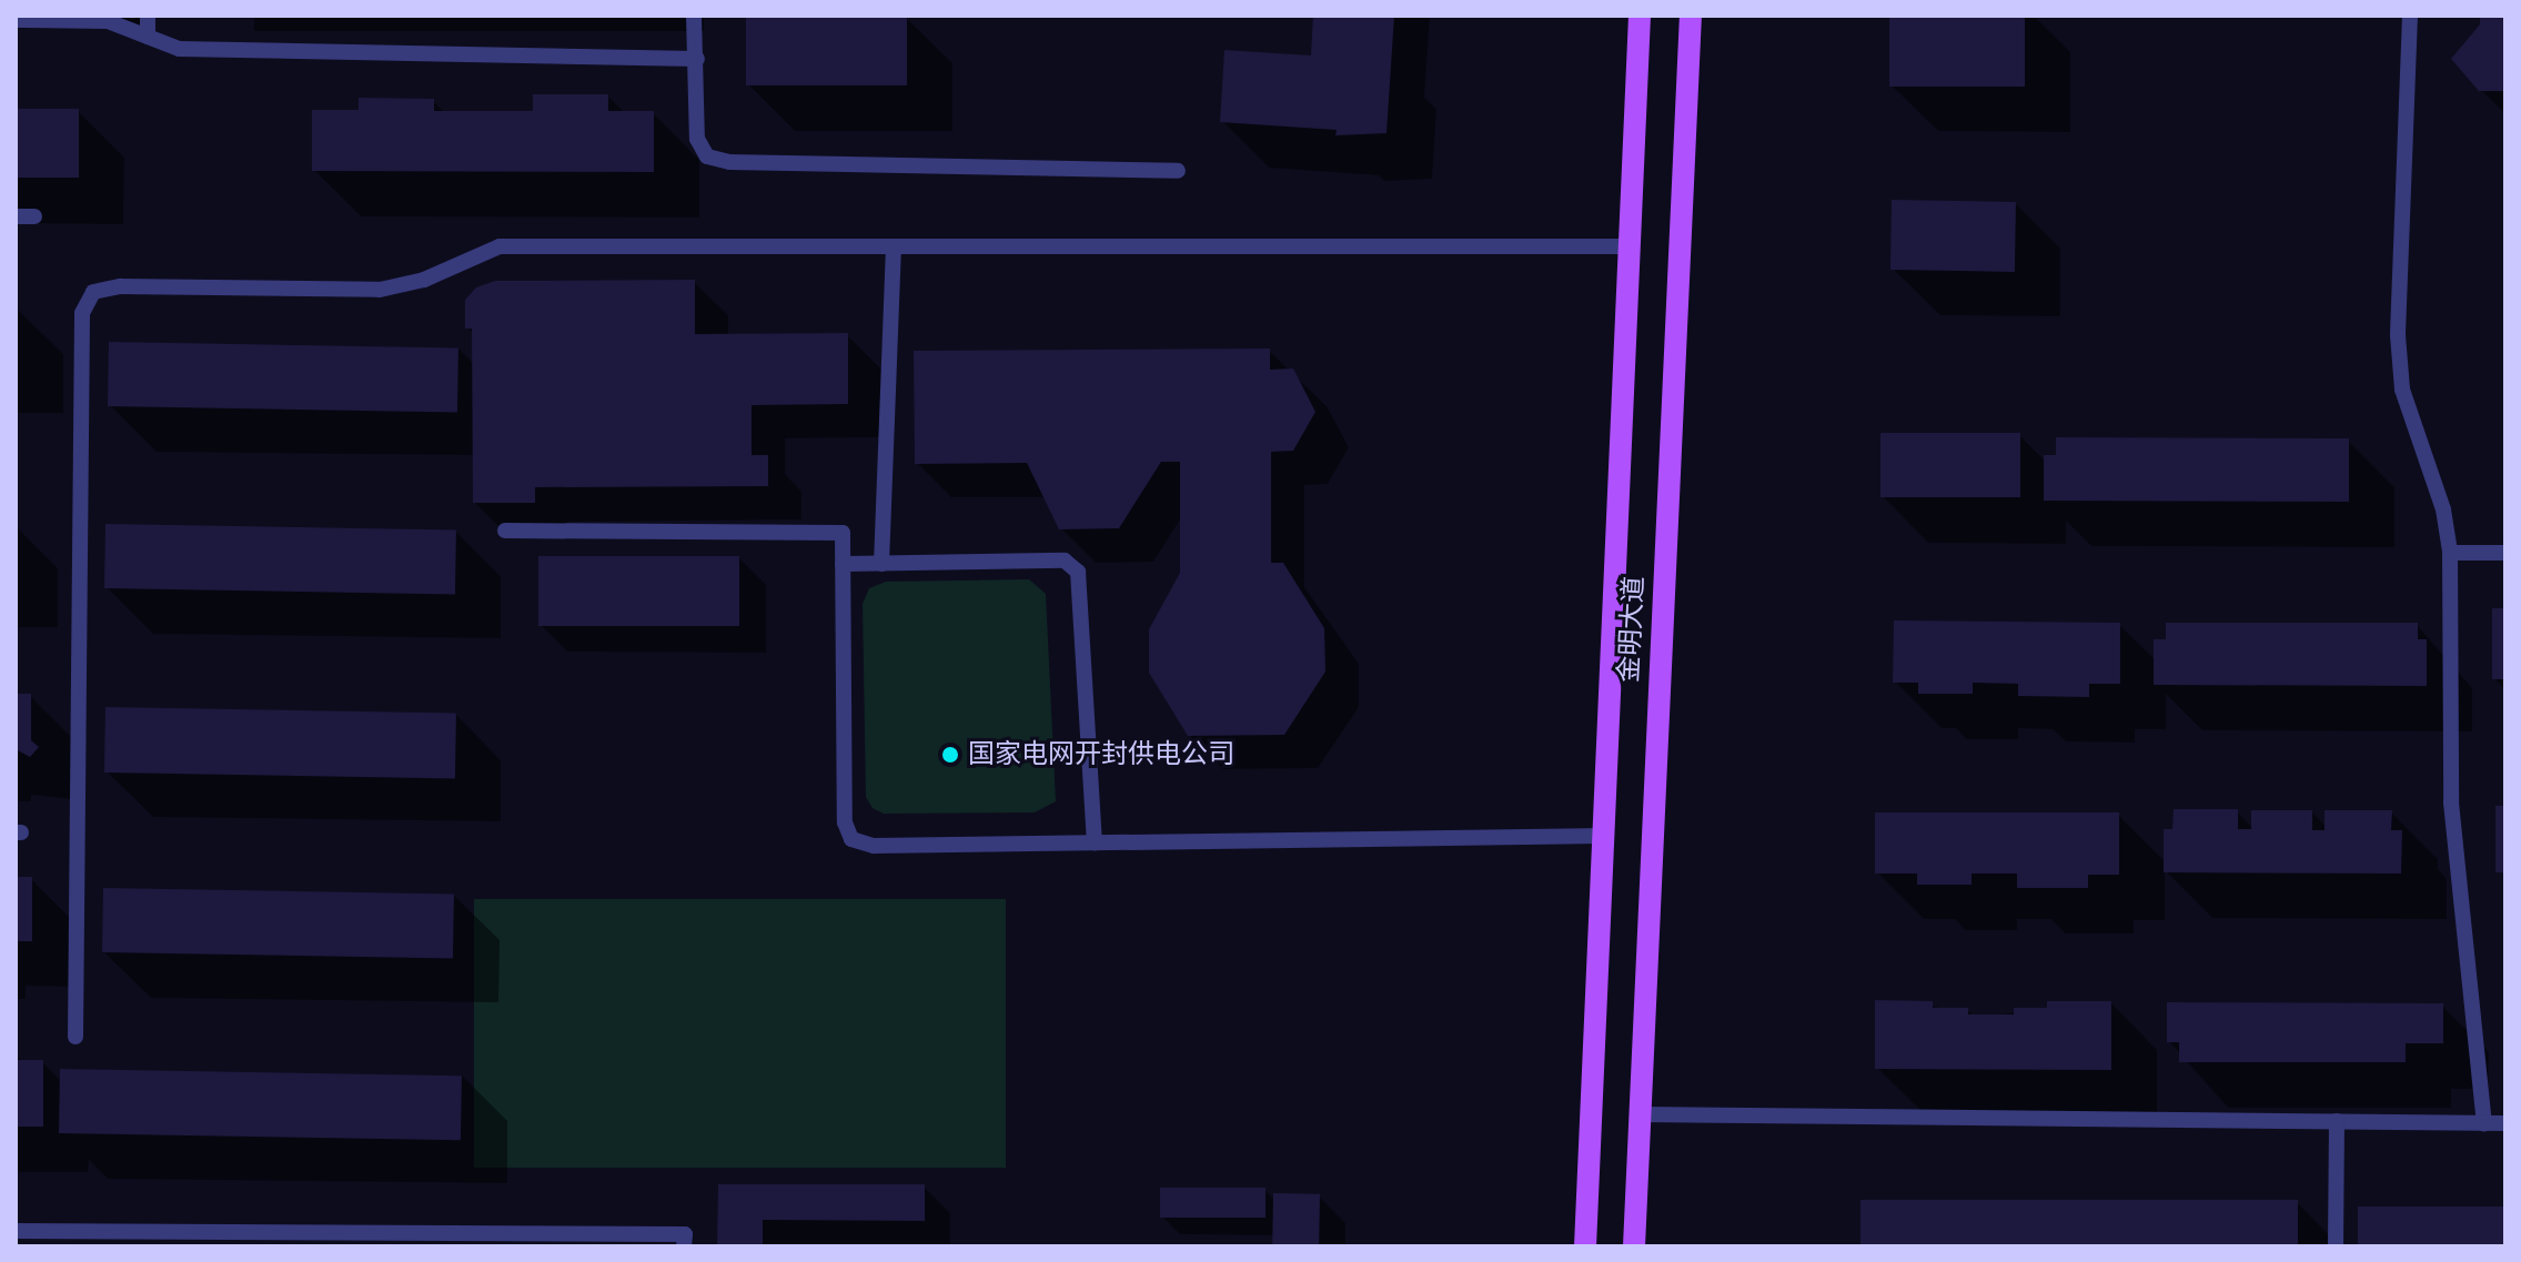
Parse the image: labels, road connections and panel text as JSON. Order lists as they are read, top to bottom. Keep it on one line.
{"streets":{"main road":["金明大道"]},"places":["国家电网开封供电公司"]}
